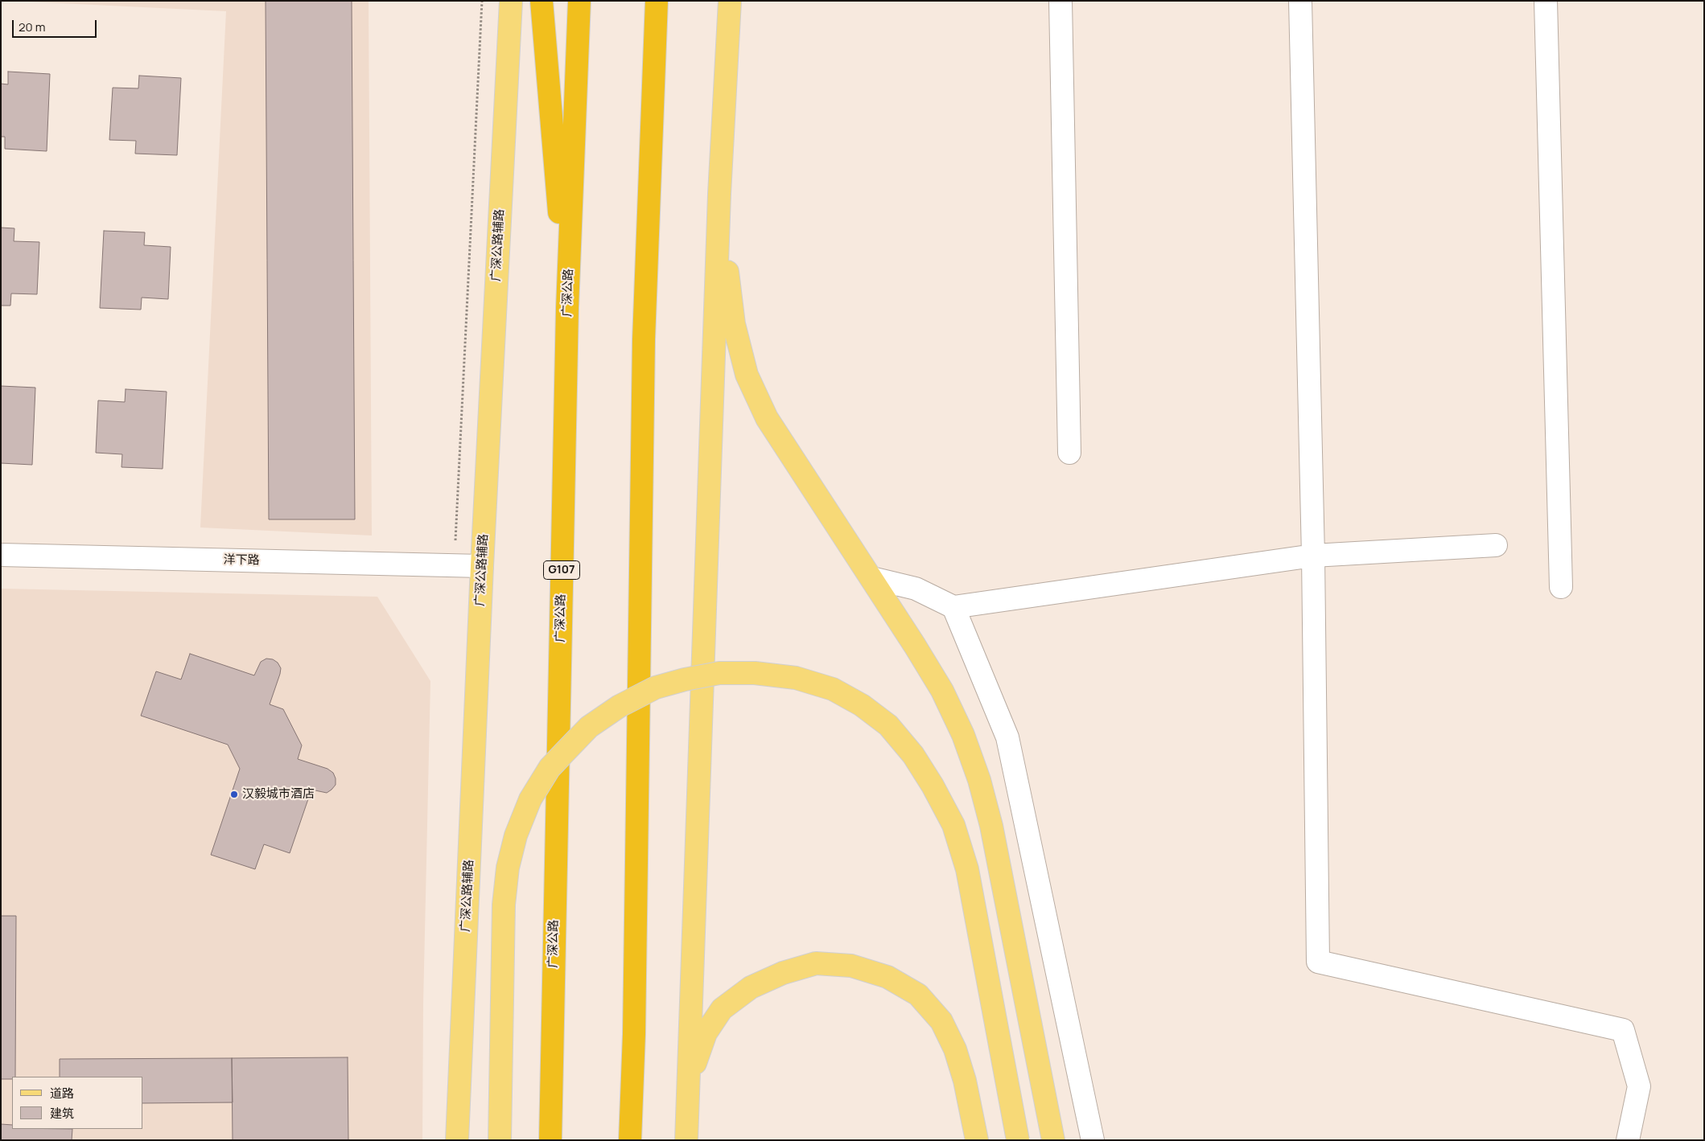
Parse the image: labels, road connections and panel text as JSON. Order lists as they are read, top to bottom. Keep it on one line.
{"streets":{"highway":["广深公路","G107"],"main road":["广深公路辅路"],"street":["洋下路"]},"crossings":[["广深公路辅路","洋下路"]],"places":["汉毅城市酒店"],"legend":["道路","建筑"],"scale_bar":"20 m"}
